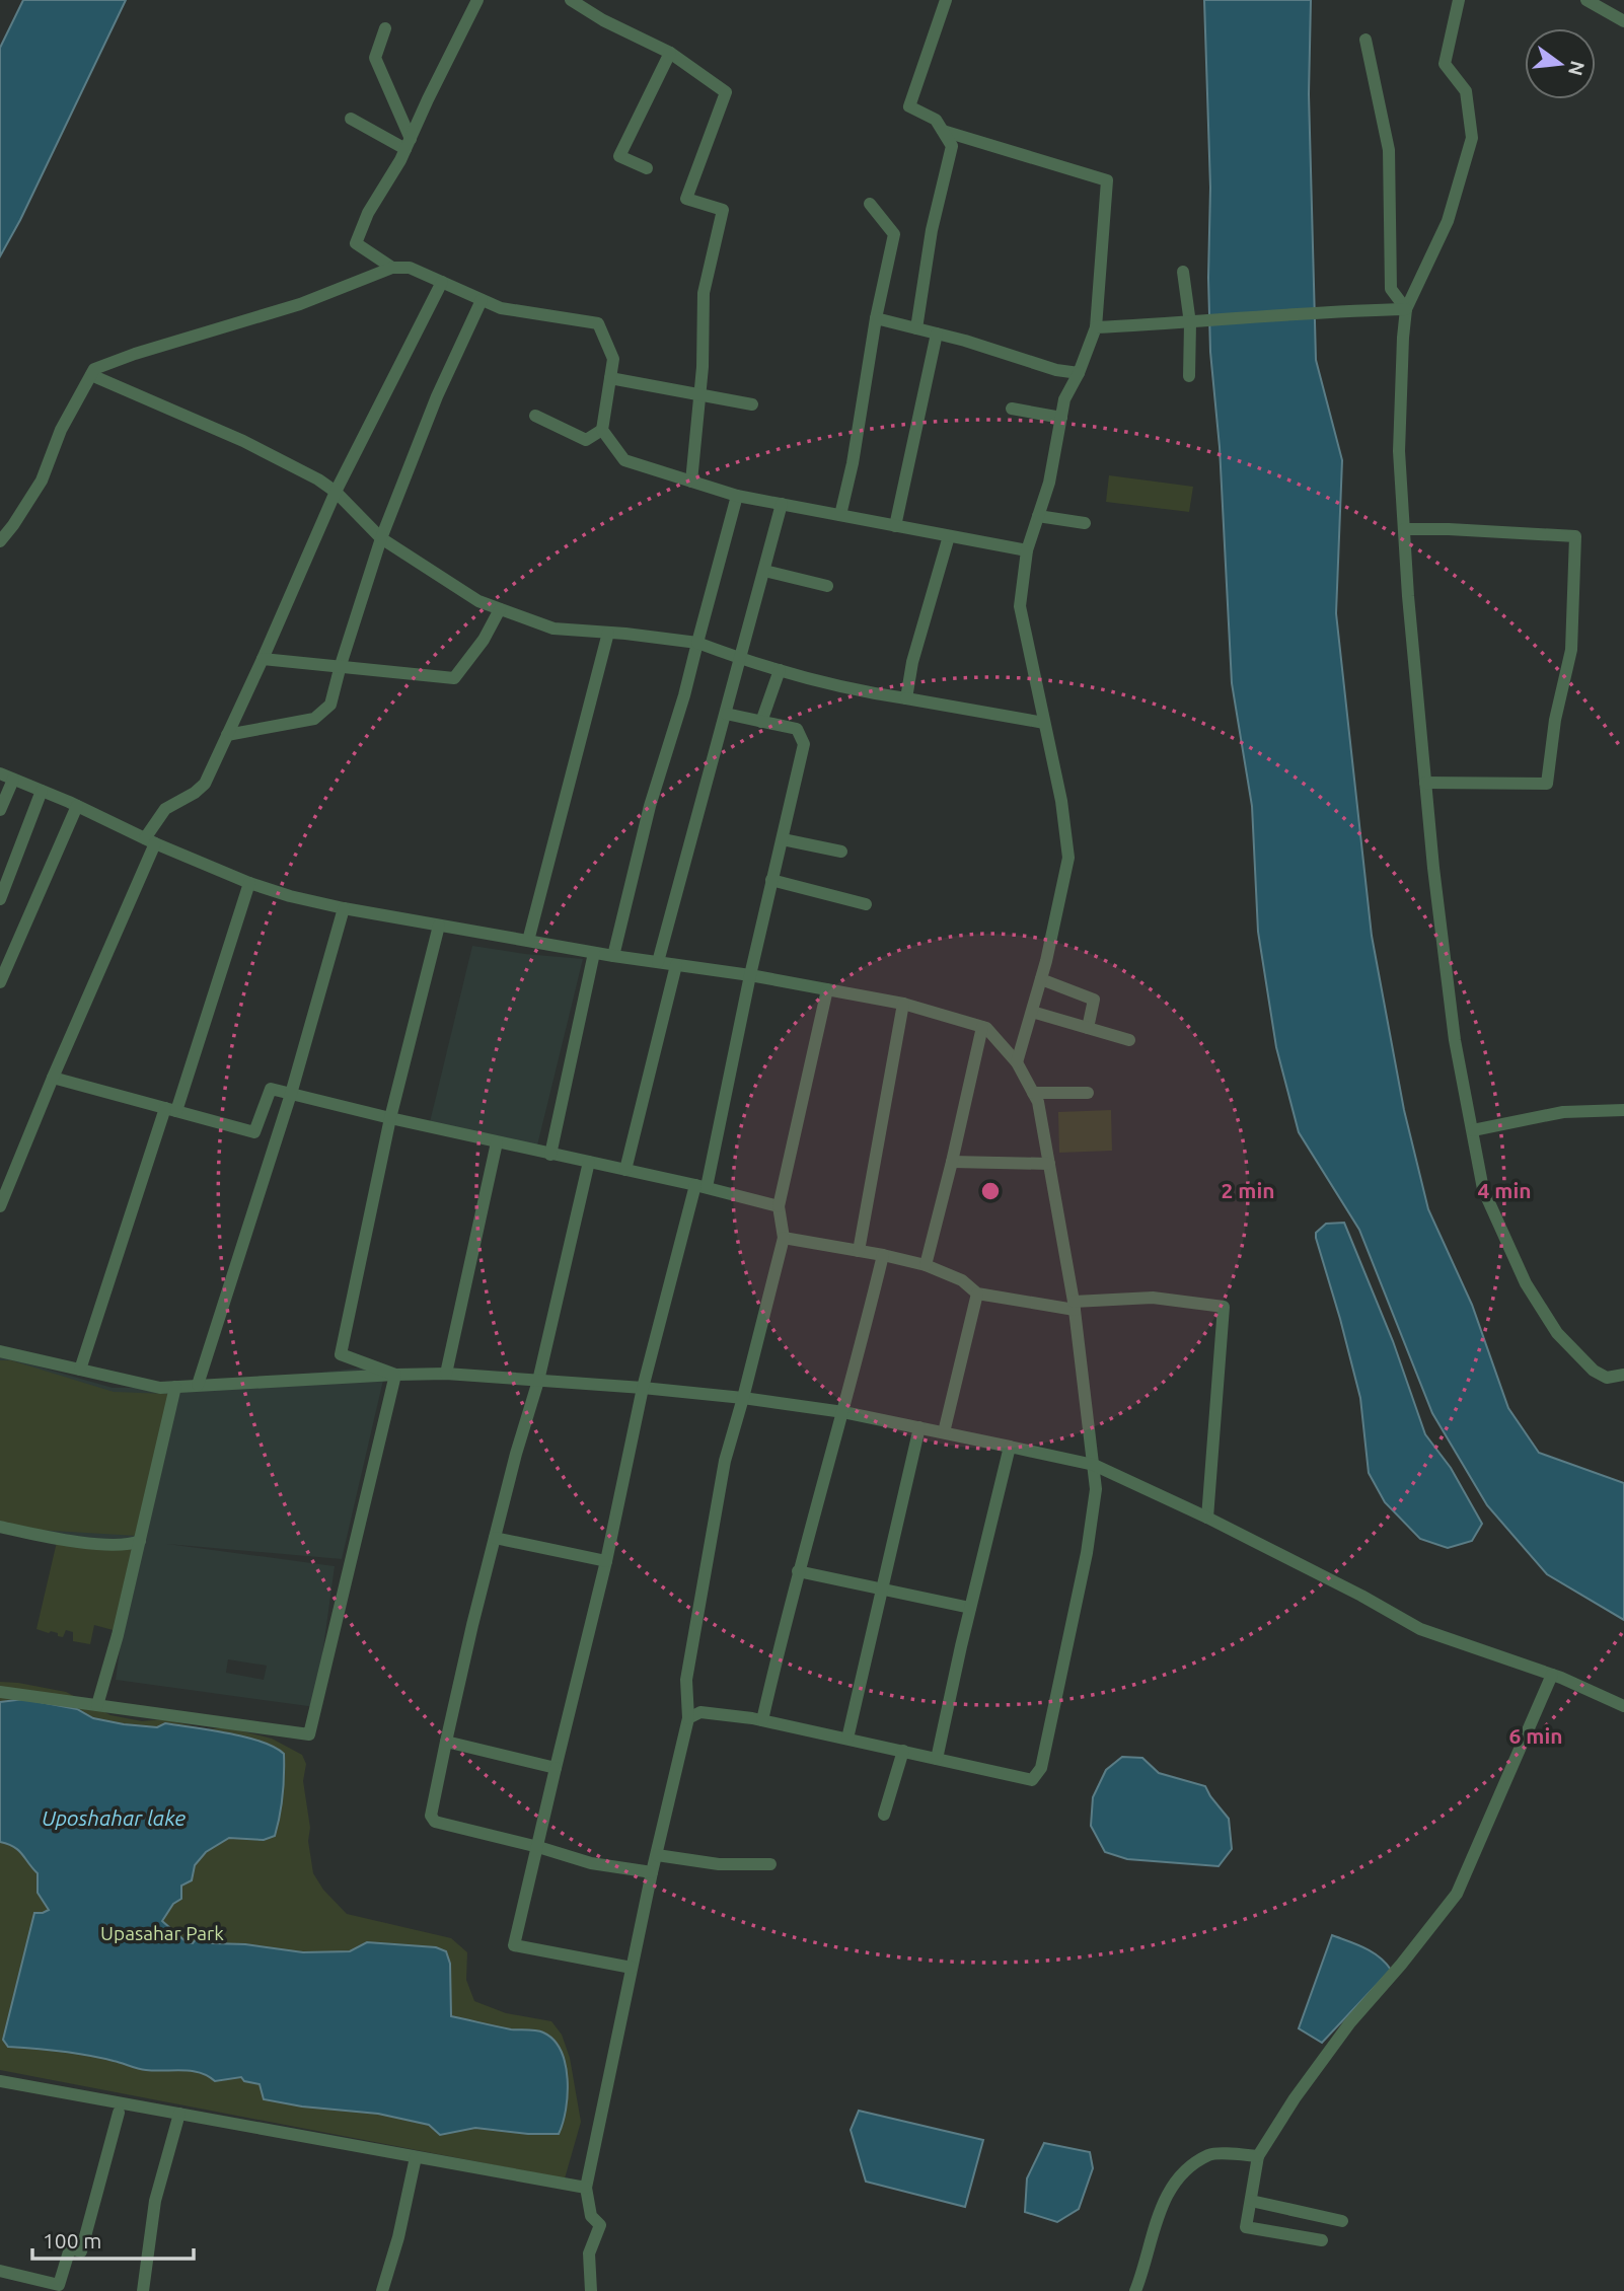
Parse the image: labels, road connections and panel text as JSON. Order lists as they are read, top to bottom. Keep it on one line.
{"water":["Uposhahar lake"],"parks":["Upasahar Park"],"scale_bar":"100 m","north":"right","rings":["2 min","4 min","6 min"]}
